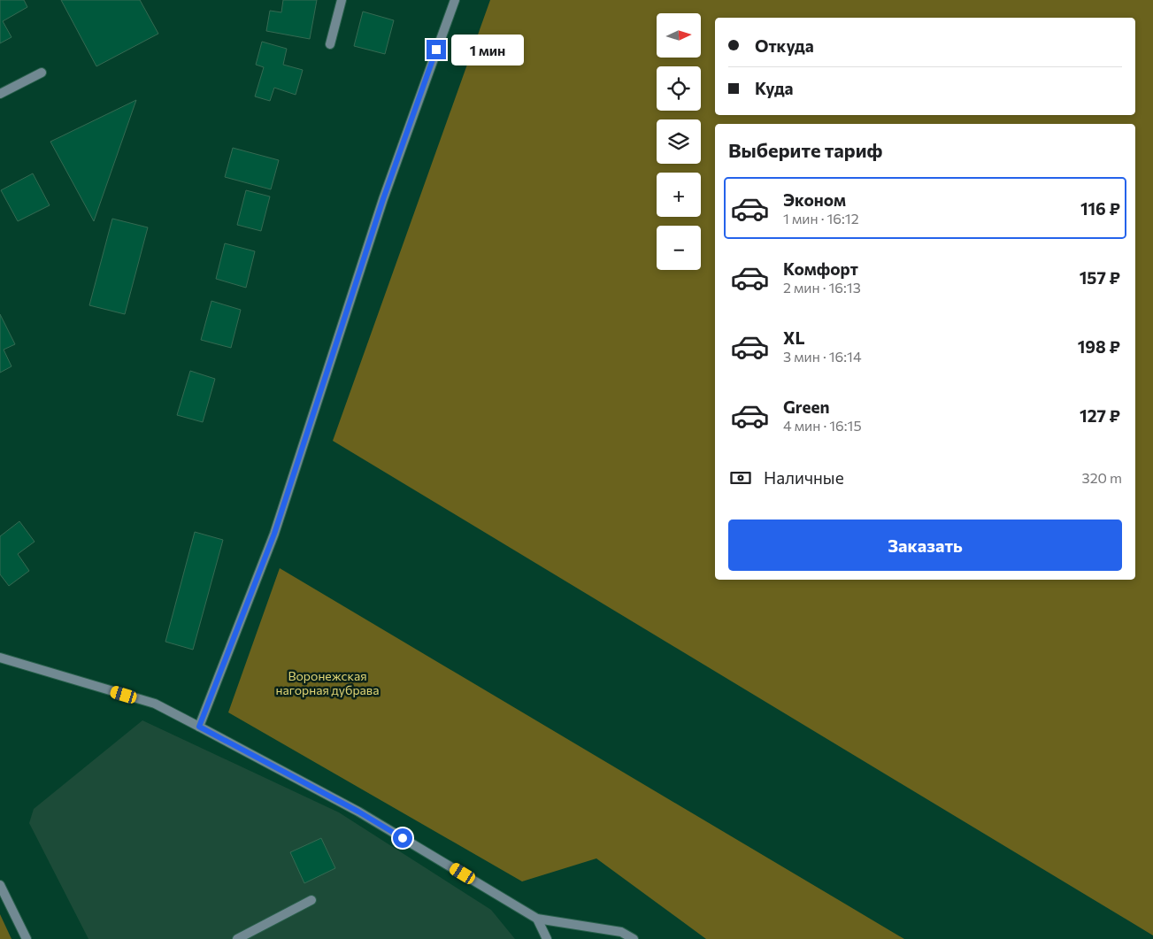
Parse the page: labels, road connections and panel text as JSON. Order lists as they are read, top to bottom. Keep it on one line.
{"parks":["Воронежская нагорная дубрава"],"north":"right","page":{"map_buttons":["+","−"],"banner":["Откуда","Куда"],"bubble":"1 мин","heading":"Выберите тариф","list":[{"name":"Эконом","note":"1 мин · 16:12","value":"116 ₽"},{"name":"Комфорт","note":"2 мин · 16:13","value":"157 ₽"},{"name":"XL","note":"3 мин · 16:14","value":"198 ₽"},{"name":"Green","note":"4 мин · 16:15","value":"127 ₽"}],"pay":["Наличные","320 m"],"buttons":"Заказать"}}
